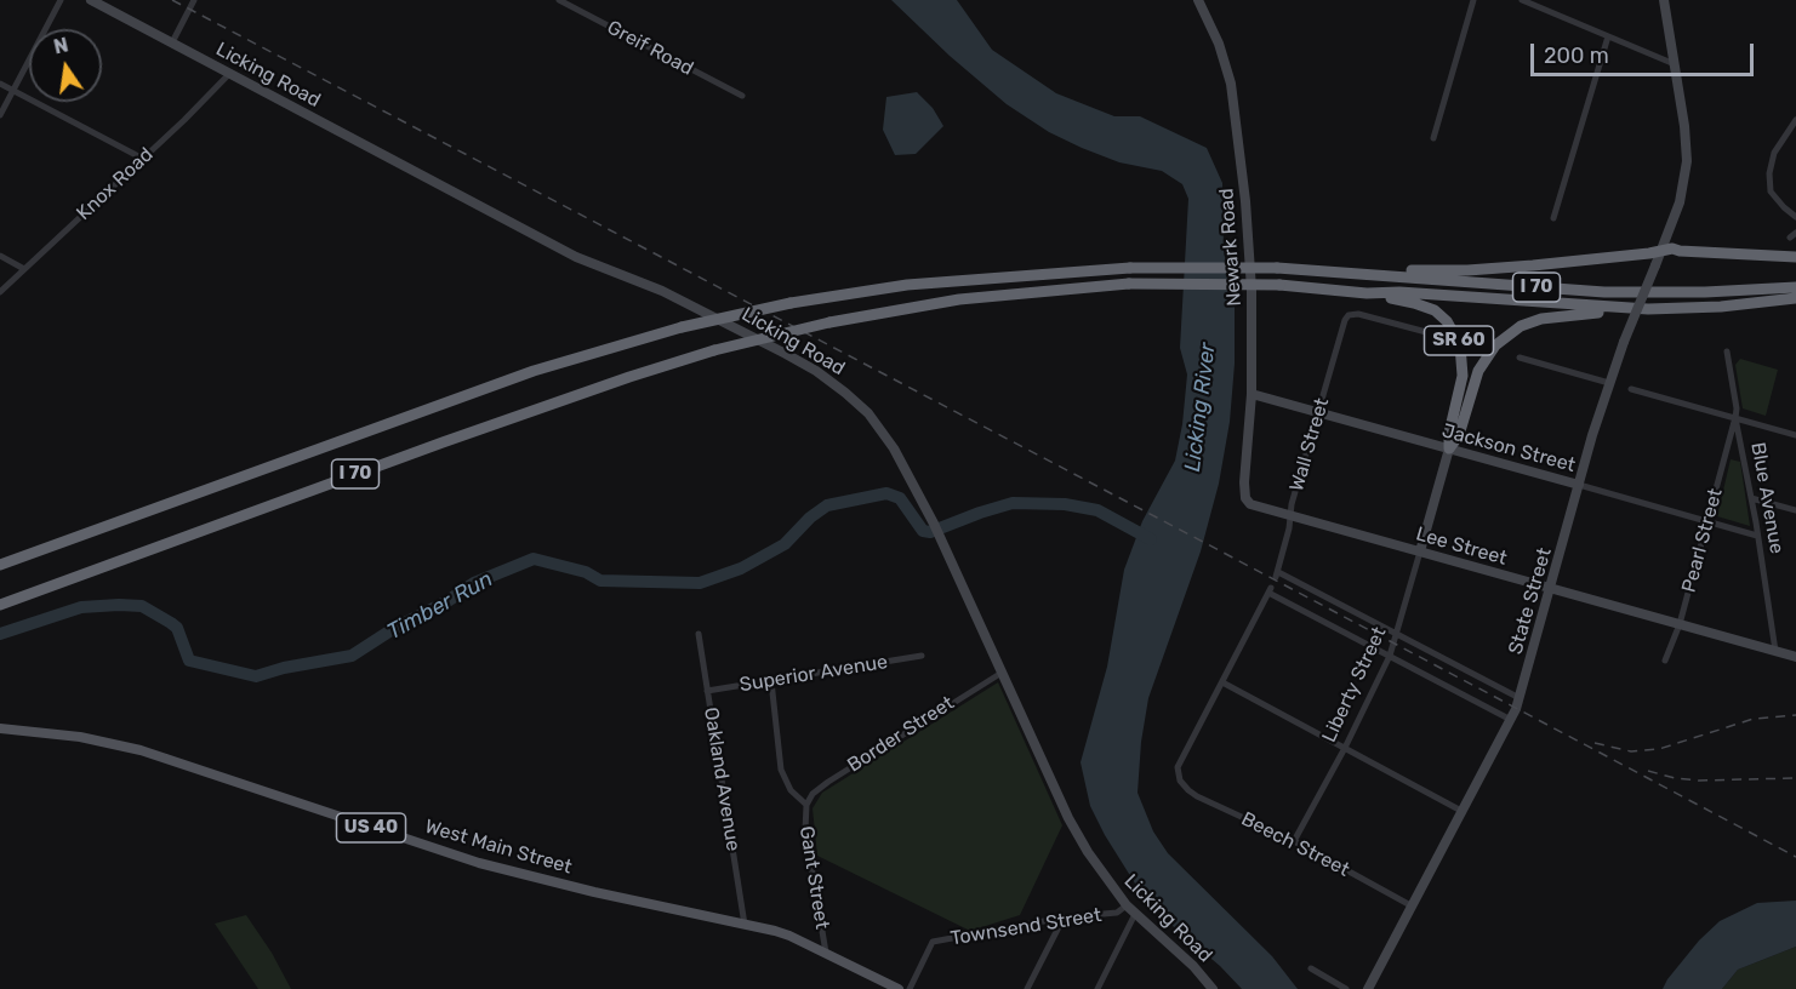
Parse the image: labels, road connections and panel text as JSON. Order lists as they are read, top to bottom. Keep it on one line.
{"streets":{"highway":["I 70","SR 60"],"main road":["US 40","West Main Street"],"street":["Greif Road","Licking Road","Knox Road","Newark Road","Wall Street","Jackson Street","Blue Avenue","Pearl Street","Lee Street","State Street","Superior Avenue","Liberty Street","Border Street","Oakland Avenue","Beech Street","Gant Street","Townsend Street"]},"crossings":[["Licking Road","Knox Road"],["Licking Road","Border Street"],["Licking Road","Townsend Street"],["Newark Road","Jackson Street"],["Newark Road","Lee Street"],["I 70","SR 60"],["SR 60","Jackson Street"],["SR 60","Liberty Street"],["Wall Street","Jackson Street"],["Wall Street","Lee Street"],["Wall Street","Liberty Street"],["Jackson Street","Blue Avenue"],["Jackson Street","Pearl Street"],["Jackson Street","State Street"],["Jackson Street","Liberty Street"],["Blue Avenue","Pearl Street"],["Blue Avenue","Lee Street"],["Pearl Street","Lee Street"],["Lee Street","State Street"],["Lee Street","Liberty Street"],["State Street","Beech Street"],["Superior Avenue","Oakland Avenue"],["Superior Avenue","Gant Street"],["Liberty Street","Beech Street"],["Border Street","Gant Street"],["Oakland Avenue","West Main Street"],["West Main Street","Gant Street"]],"water":["Licking River","Timber Run"],"scale_bar":"200 m","north":"top"}
